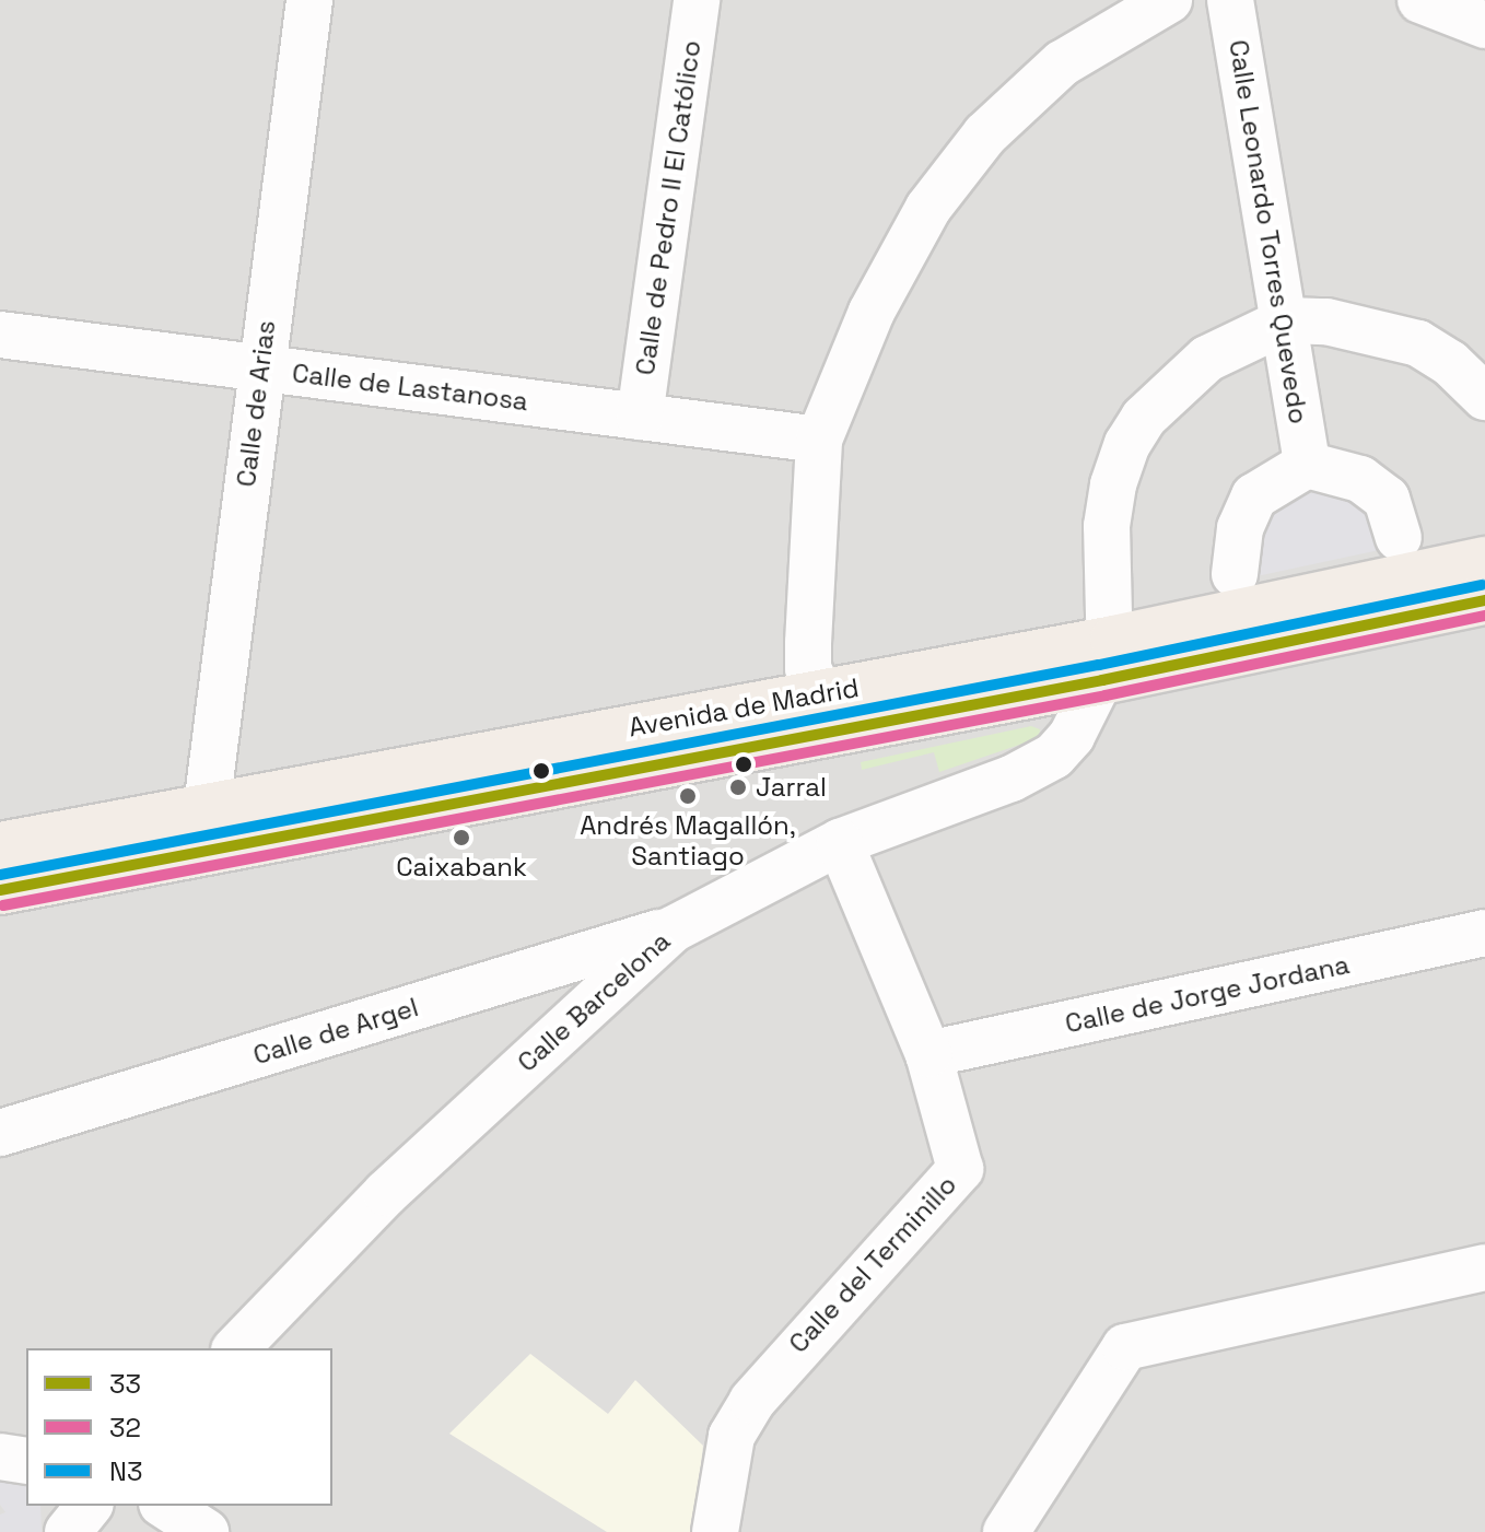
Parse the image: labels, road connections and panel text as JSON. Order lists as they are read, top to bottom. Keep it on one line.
{"streets":{"main road":["Avenida de Madrid"],"street":["Calle de Pedro II El Católico","Calle Leonardo Torres Quevedo","Calle de Lastanosa","Calle de Arias","Calle de Jorge Jordana","Calle Barcelona","Calle de Argel","Calle del Terminillo"]},"crossings":[["Calle de Pedro II El Católico","Calle de Lastanosa"],["Calle de Lastanosa","Calle de Arias"],["Calle de Arias","Avenida de Madrid"],["Avenida de Madrid","Calle Barcelona"],["Calle de Jorge Jordana","Calle del Terminillo"],["Calle Barcelona","Calle de Argel"],["Calle Barcelona","Calle del Terminillo"]],"places":["Jarral","Andrés Magallón, Santiago","Caixabank"],"lines":["transit line N3","transit line 33","transit line 32"],"legend":["33","32","N3"]}
